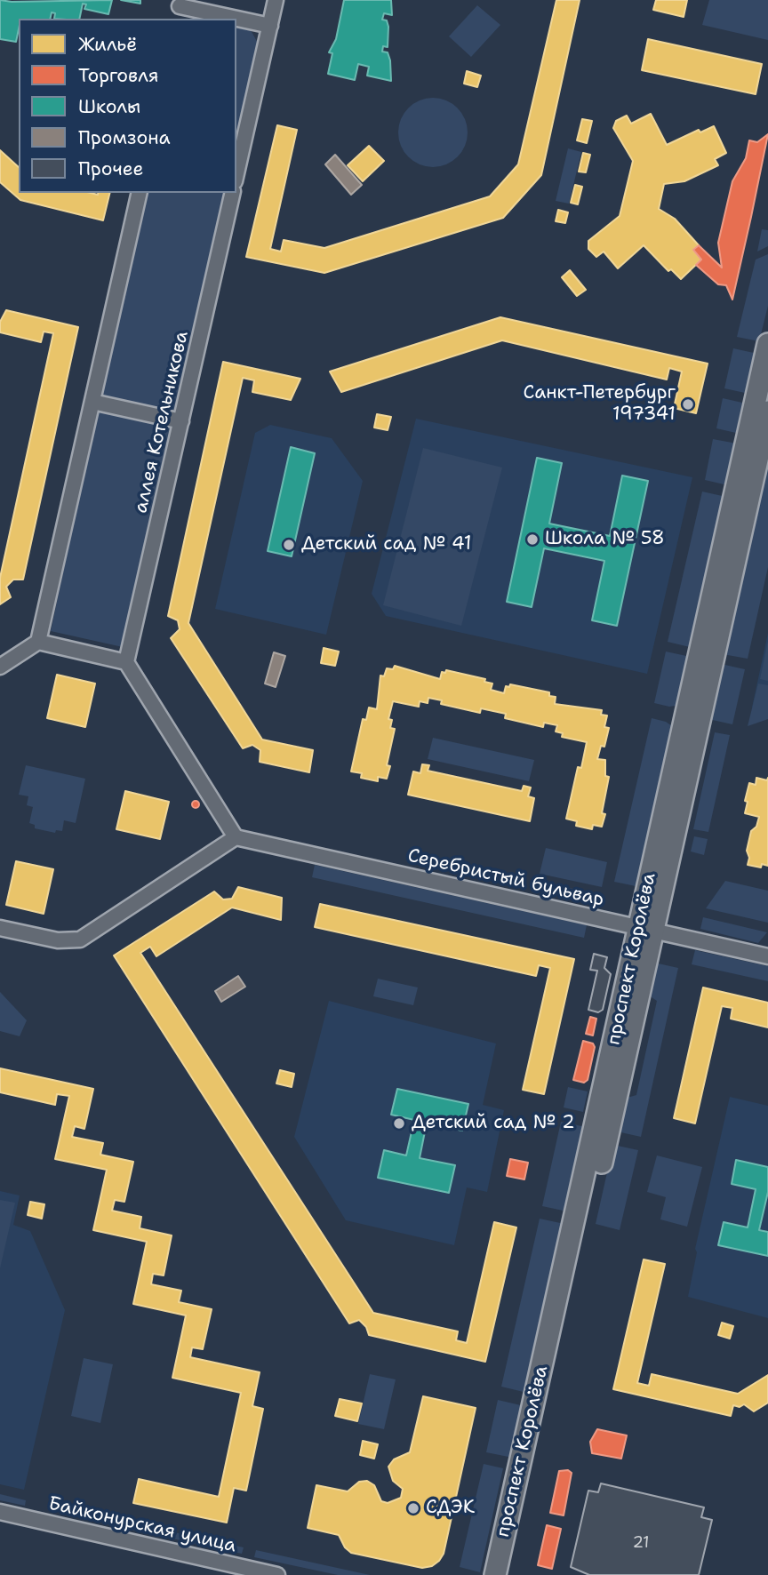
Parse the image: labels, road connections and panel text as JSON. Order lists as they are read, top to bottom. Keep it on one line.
{"streets":{"street":["аллея Котельникова","Серебристый бульвар","проспект Королёва","Байконурская улица"]},"crossings":[["Серебристый бульвар","проспект Королёва"]],"places":["Санкт-Петербург 197341","Школа № 58","Детский сад № 41","Детский сад № 2","СДЭК"],"house_numbers":["21"],"legend":["Жильё","Торговля","Школы","Промзона","Прочее"]}
